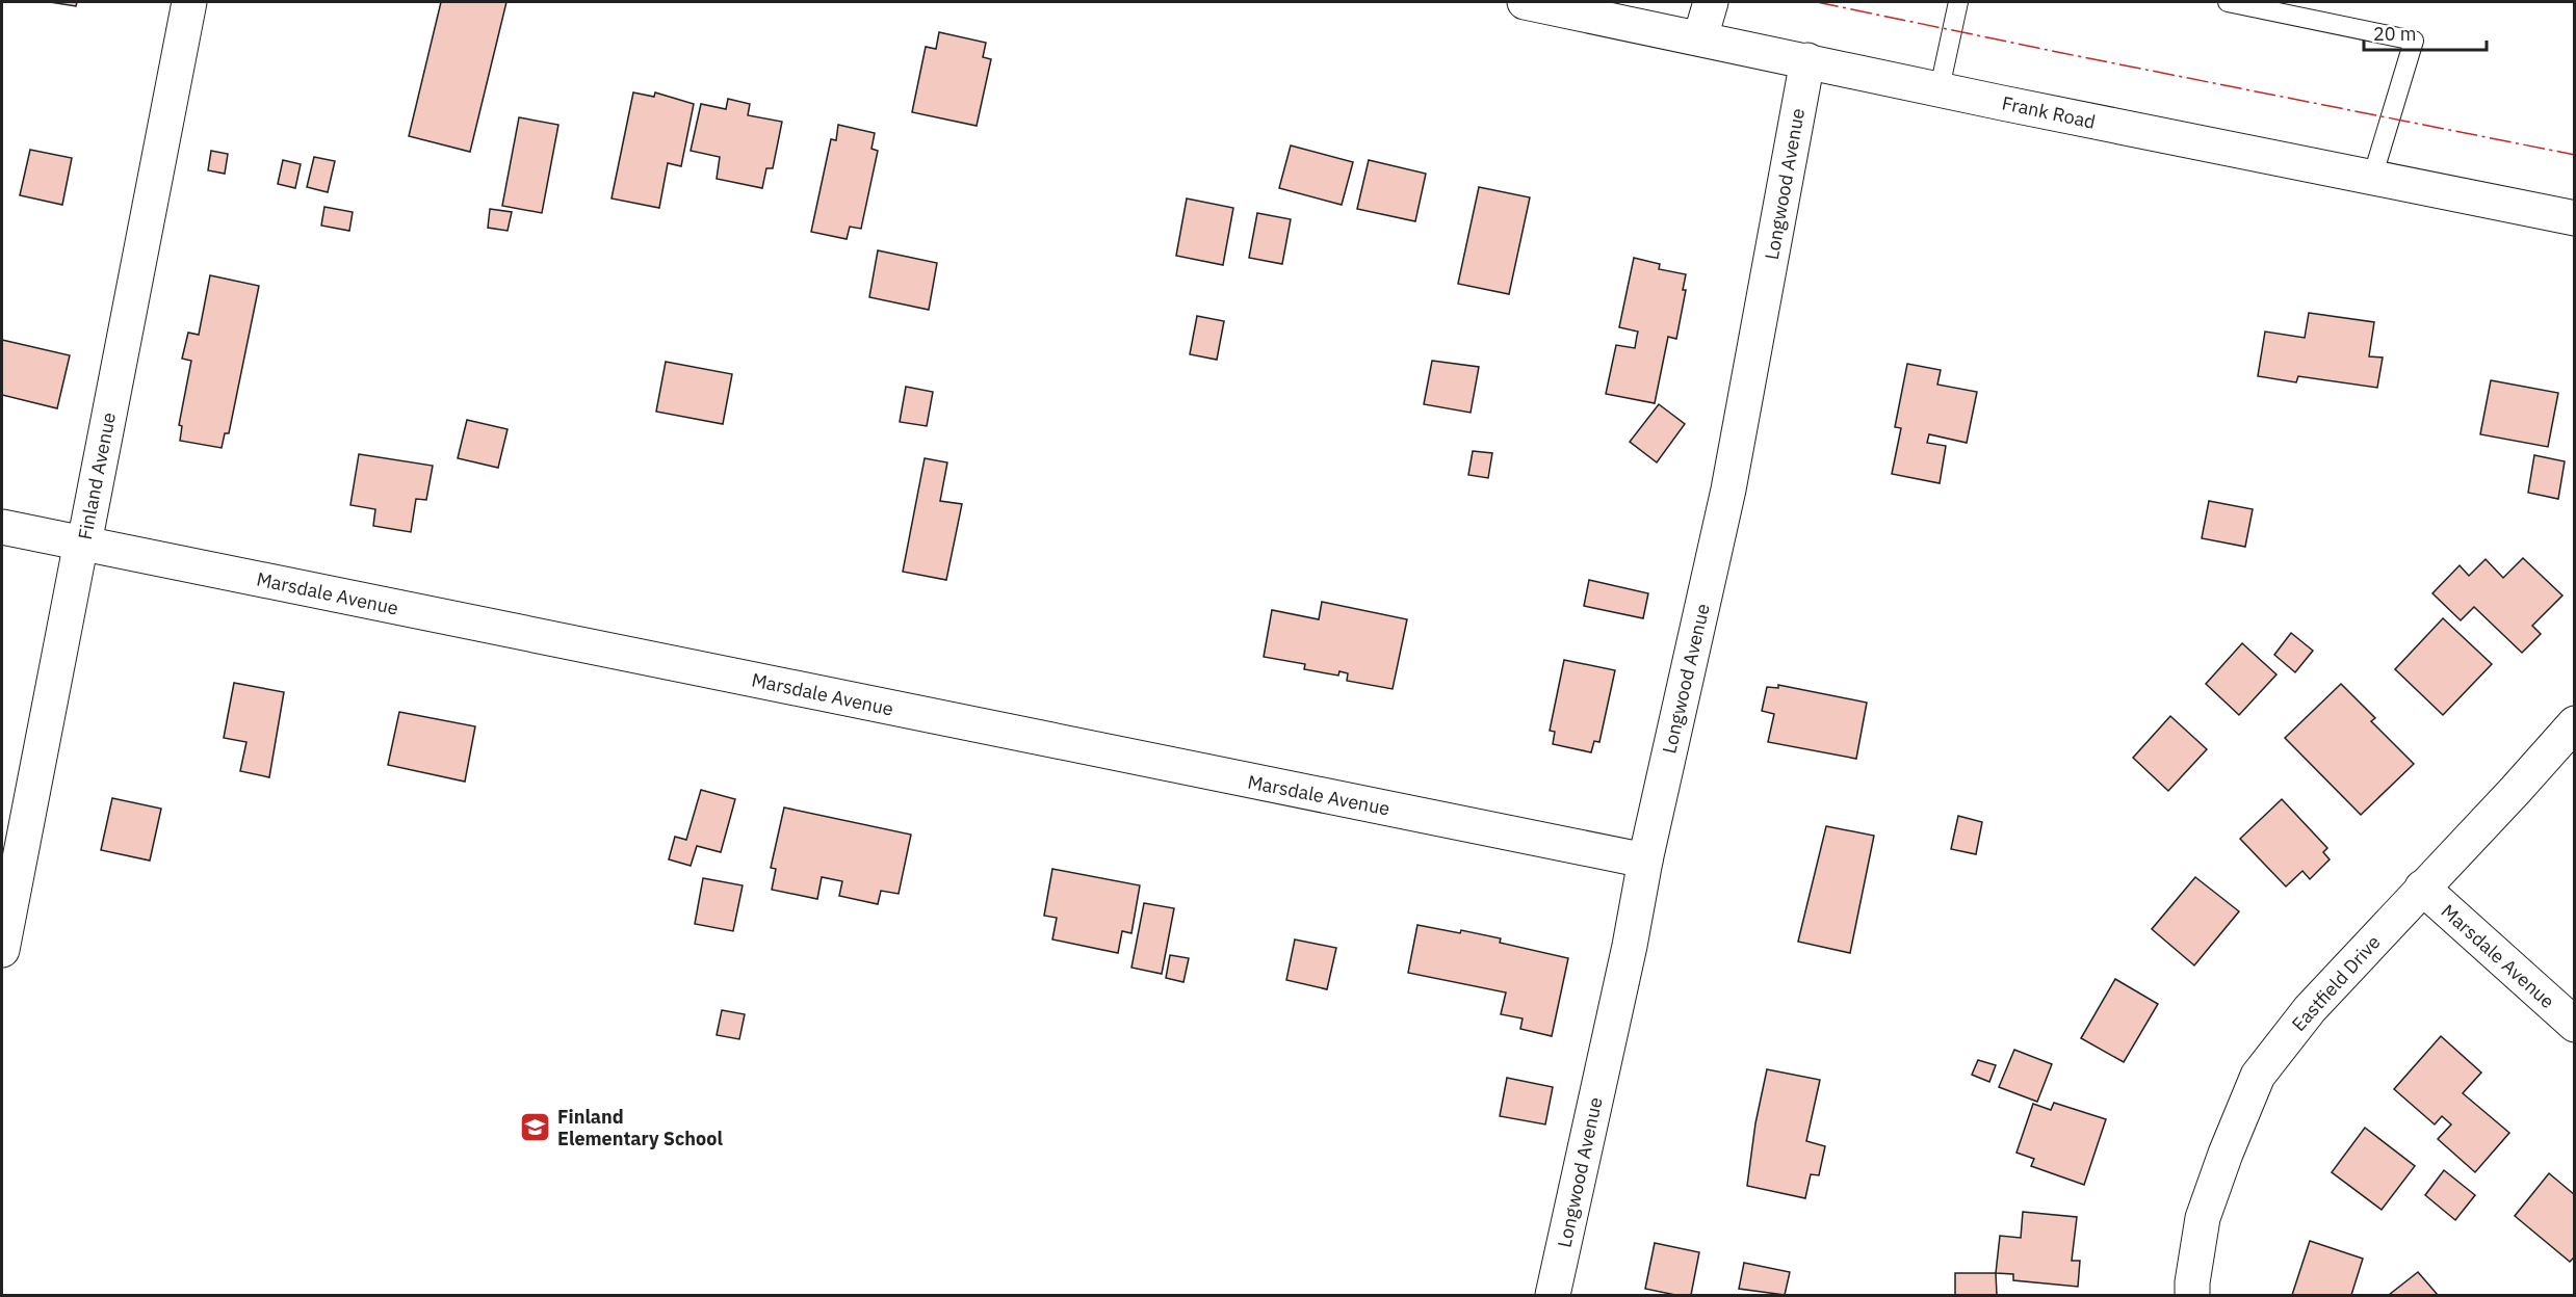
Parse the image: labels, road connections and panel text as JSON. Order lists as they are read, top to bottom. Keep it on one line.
{"streets":{"street":["Frank Road","Longwood Avenue","Finland Avenue","Marsdale Avenue","Eastfield Drive"]},"crossings":[["Frank Road","Longwood Avenue"],["Longwood Avenue","Marsdale Avenue"],["Finland Avenue","Marsdale Avenue"],["Marsdale Avenue","Eastfield Drive"]],"places":{"school or university":["Finland Elementary School"]},"scale_bar":"20 m"}
